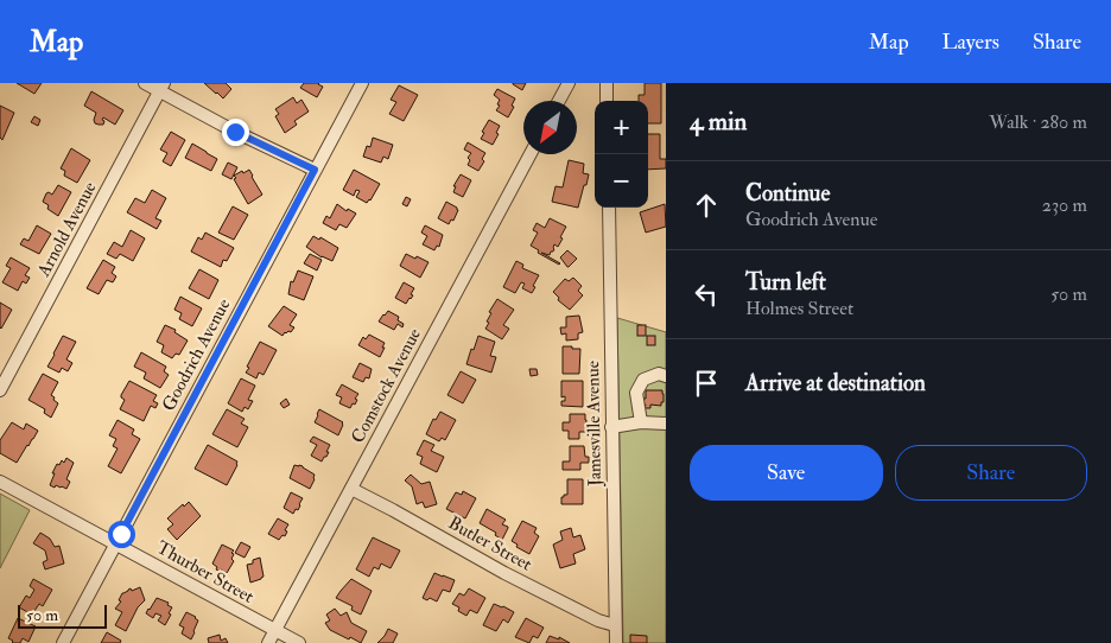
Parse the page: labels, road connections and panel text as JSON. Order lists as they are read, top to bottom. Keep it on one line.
{"streets":{"street":["Arnold Avenue","Goodrich Avenue","Comstock Avenue","Jamesville Avenue","Butler Street","Thurber Street"]},"crossings":[["Goodrich Avenue","Thurber Street"],["Comstock Avenue","Butler Street"],["Comstock Avenue","Thurber Street"],["Jamesville Avenue","Butler Street"]],"scale_bar":"50 m","north":"bottom left","page":{"header":"Map","nav":["Map","Layers","Share"],"heading":["4 min","Walk · 280 m"],"map_buttons":["+","−"],"list":[["Continue","Goodrich Avenue","230 m"],["Turn left","Holmes Street","50 m"],"Arrive at destination"],"buttons":["Save","Share"],"scale":"50 m"}}
